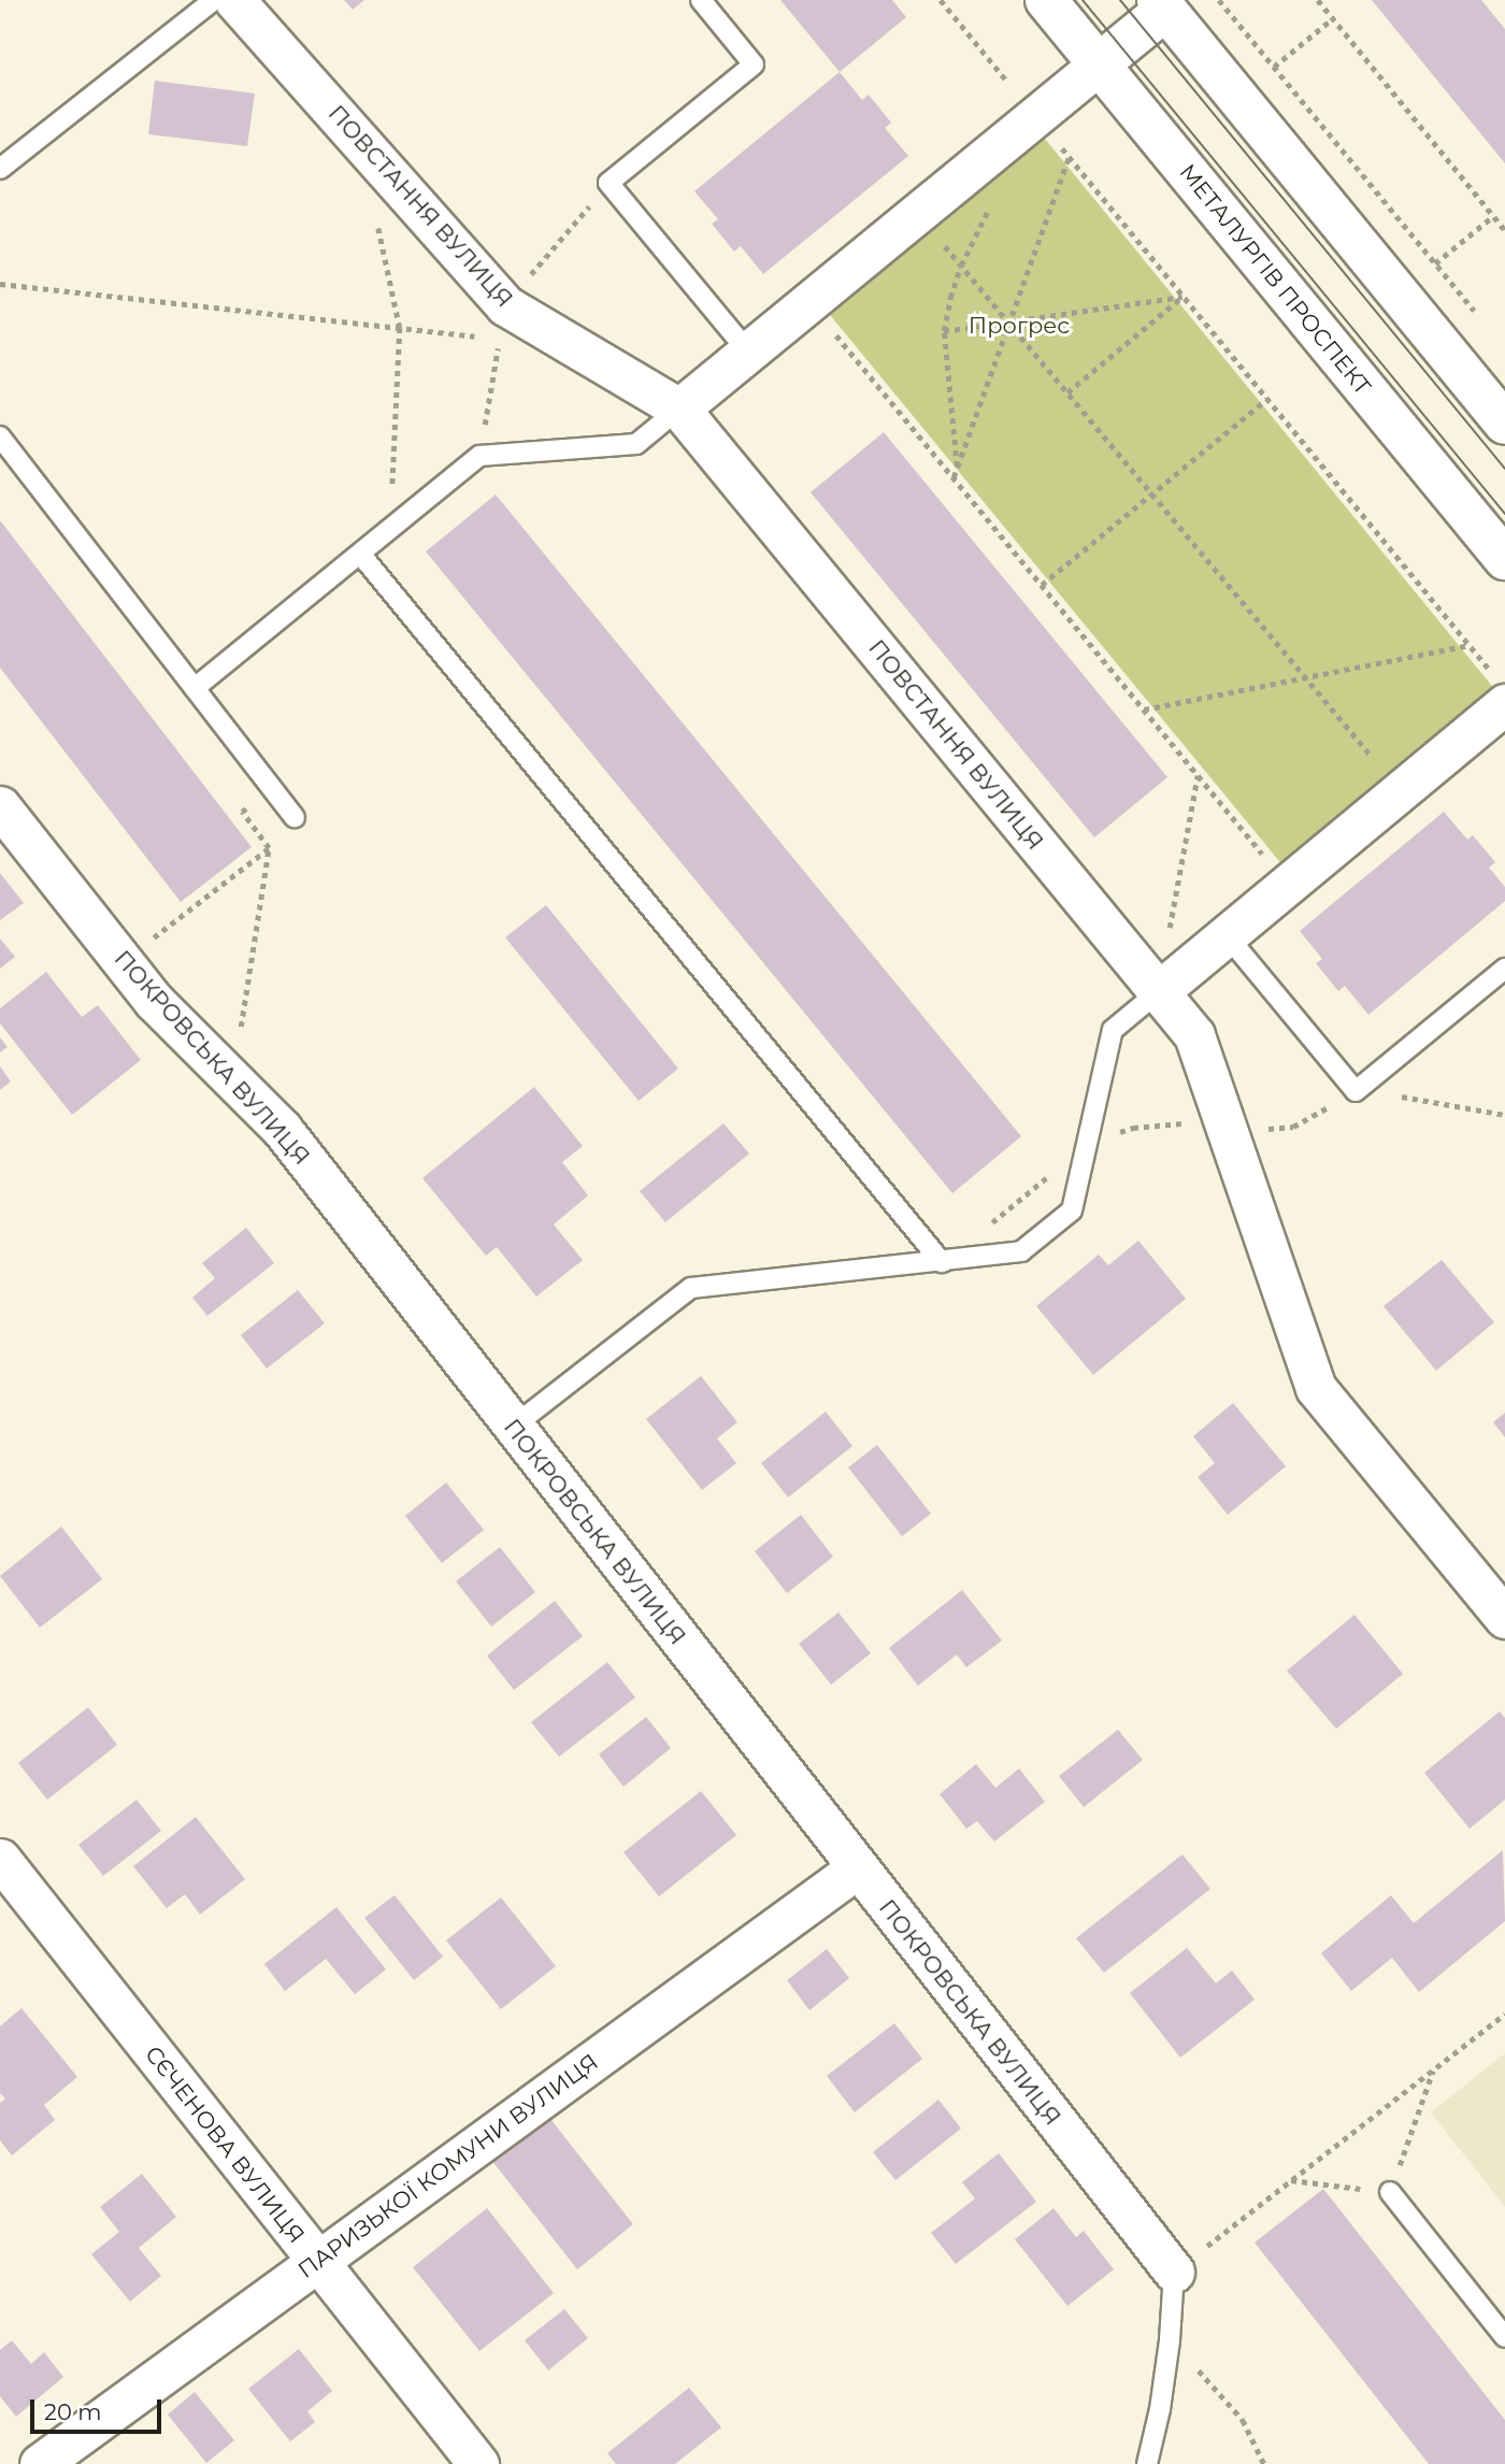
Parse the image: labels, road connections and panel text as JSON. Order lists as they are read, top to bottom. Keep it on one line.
{"streets":{"main road":["МЕТАЛУРГІВ ПРОСПЕКТ"],"street":["ПОВСТАННЯ ВУЛИЦЯ","ПОКРОВСЬКА ВУЛИЦЯ","СЄЧЕНОВА ВУЛИЦЯ","ПАРИЗЬКОЇ КОМУНИ ВУЛИЦЯ"]},"crossings":[["ПОКРОВСЬКА ВУЛИЦЯ","ПАРИЗЬКОЇ КОМУНИ ВУЛИЦЯ"],["СЄЧЕНОВА ВУЛИЦЯ","ПАРИЗЬКОЇ КОМУНИ ВУЛИЦЯ"]],"parks":["Прогрес"],"scale_bar":"20 m"}
